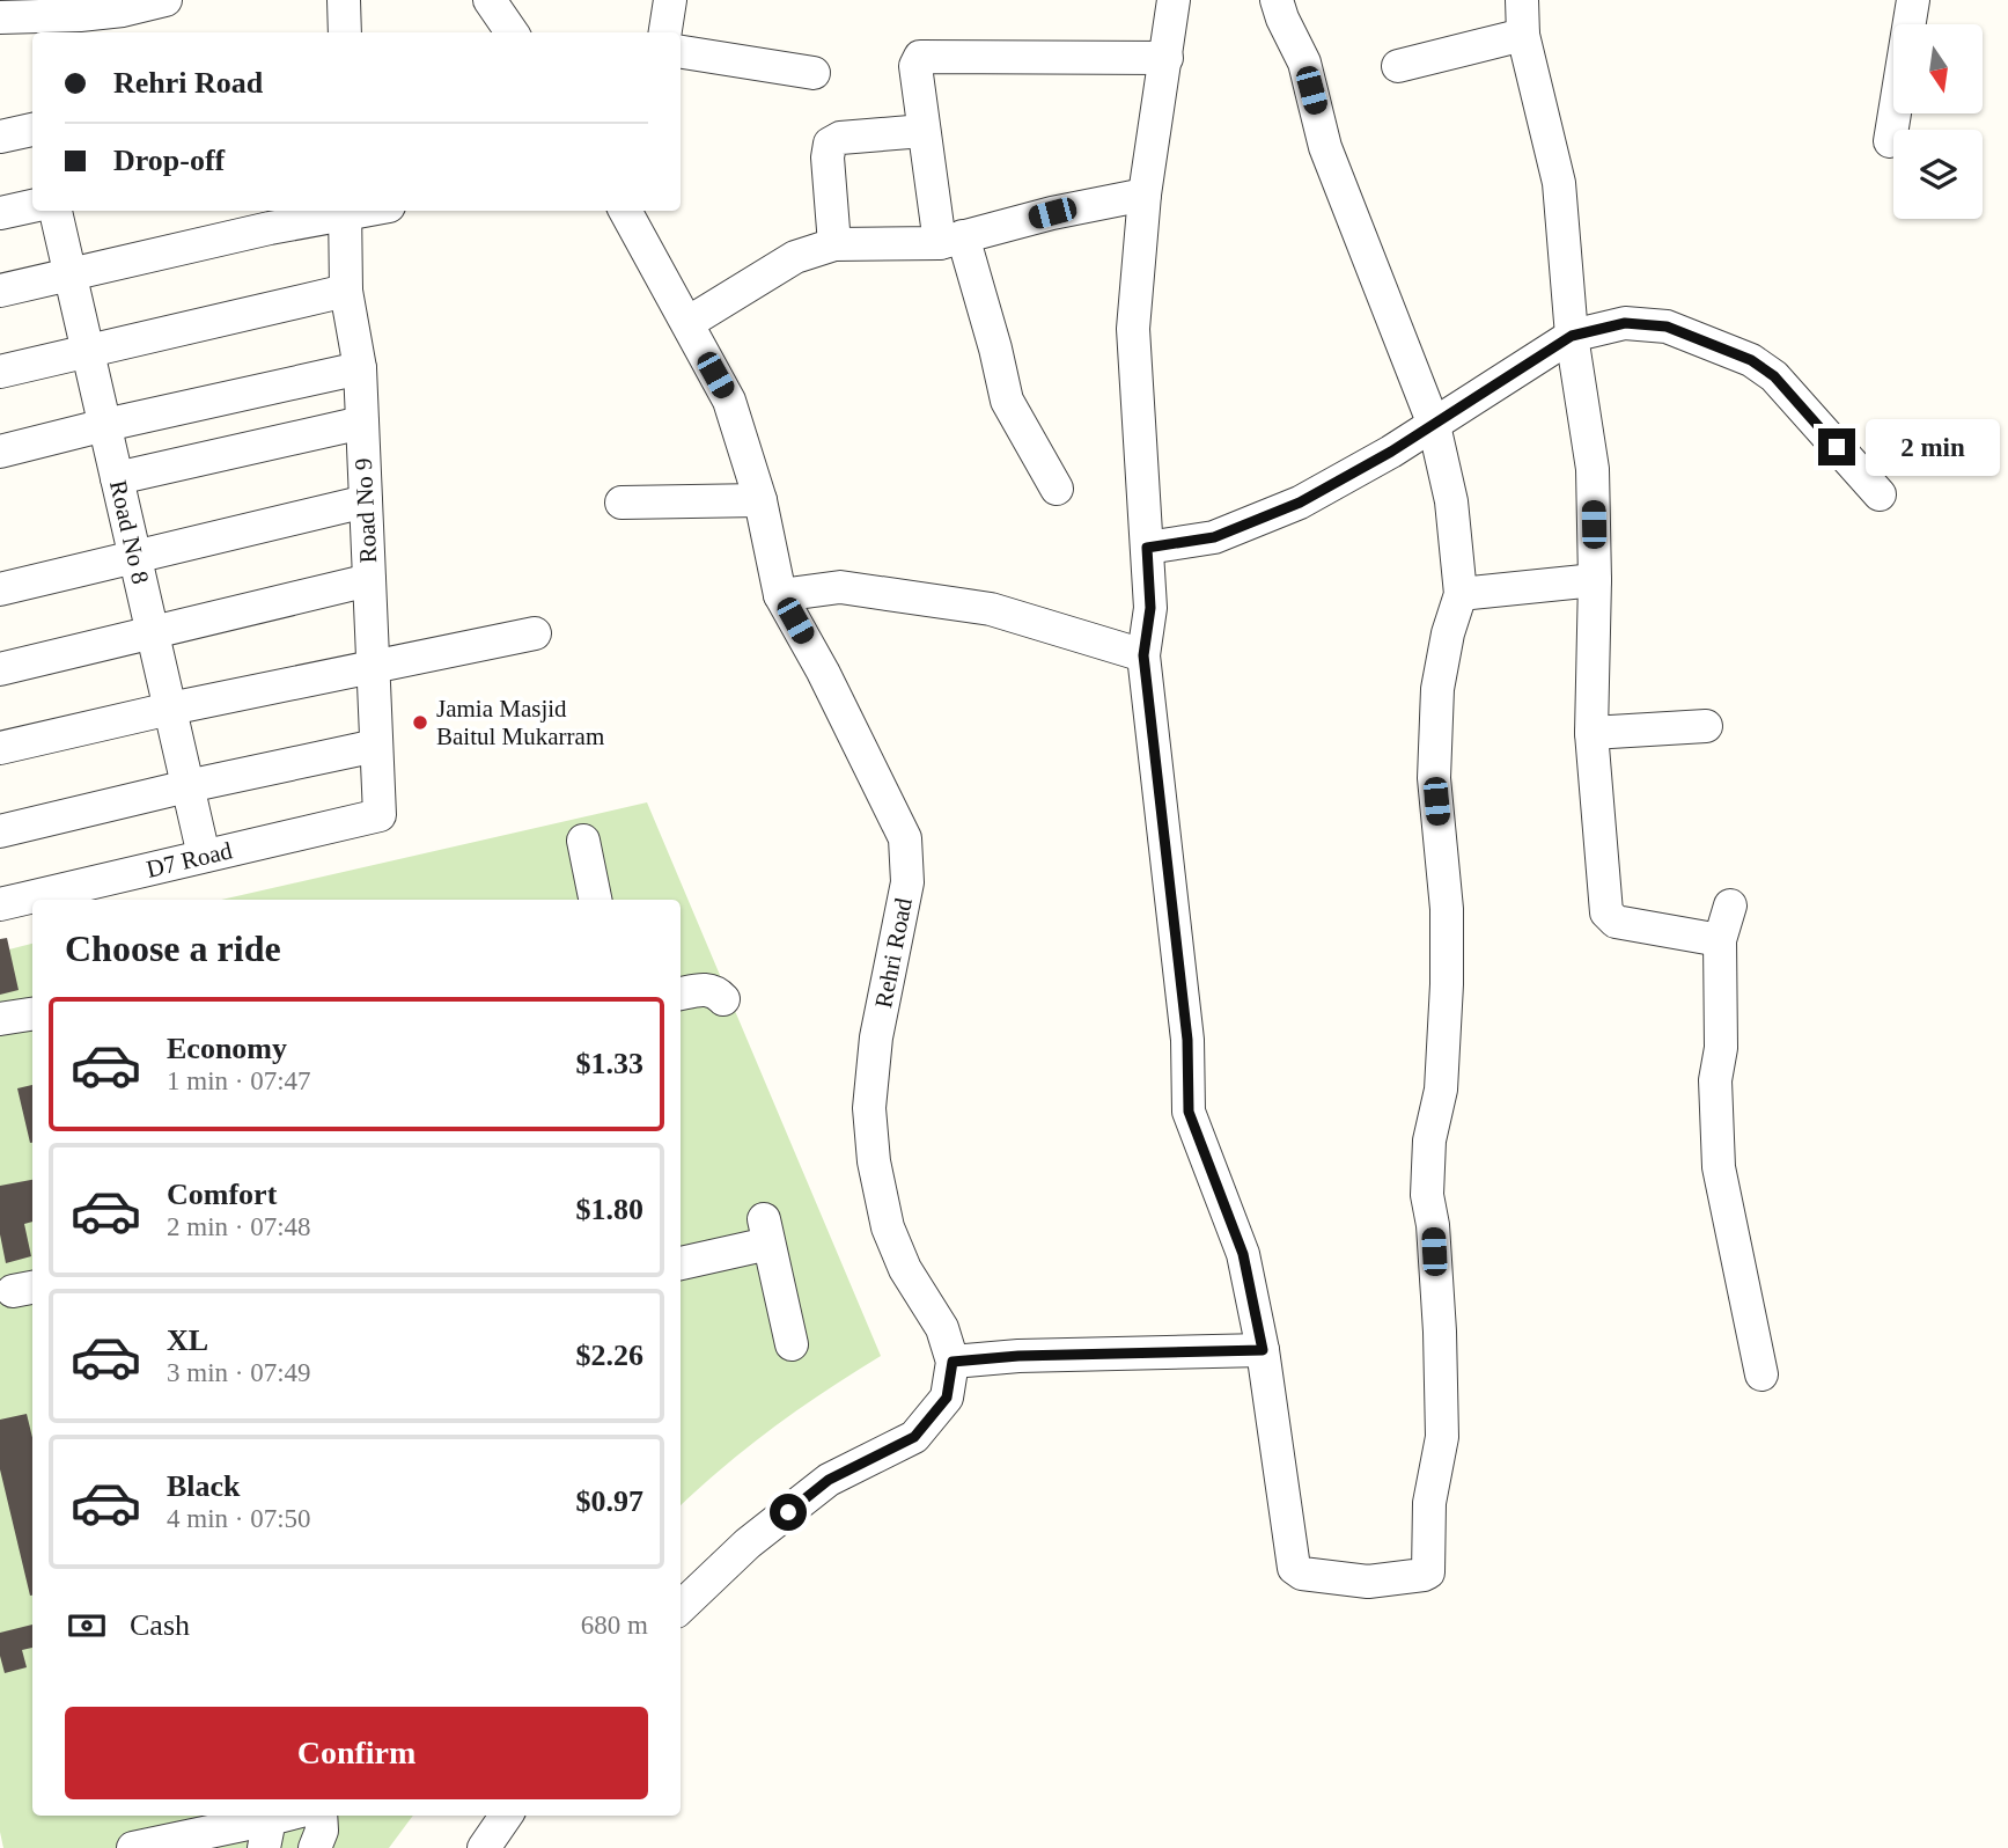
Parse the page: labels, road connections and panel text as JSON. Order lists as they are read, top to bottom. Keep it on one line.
{"streets":{"street":["Road No 9","Road No 8","D7 Road","Rehri Road"]},"crossings":[["Road No 9","D7 Road"],["Road No 8","D7 Road"]],"places":["Jamia Masjid Baitul Mukarram"],"north":"bottom","page":{"banner":["Rehri Road","Drop-off"],"bubble":"2 min","heading":"Choose a ride","list":[{"name":"Economy","note":"1 min · 07:47","value":"$1.33"},{"name":"Comfort","note":"2 min · 07:48","value":"$1.80"},{"name":"XL","note":"3 min · 07:49","value":"$2.26"},{"name":"Black","note":"4 min · 07:50","value":"$0.97"}],"pay":["Cash","680 m"],"buttons":"Confirm"}}
